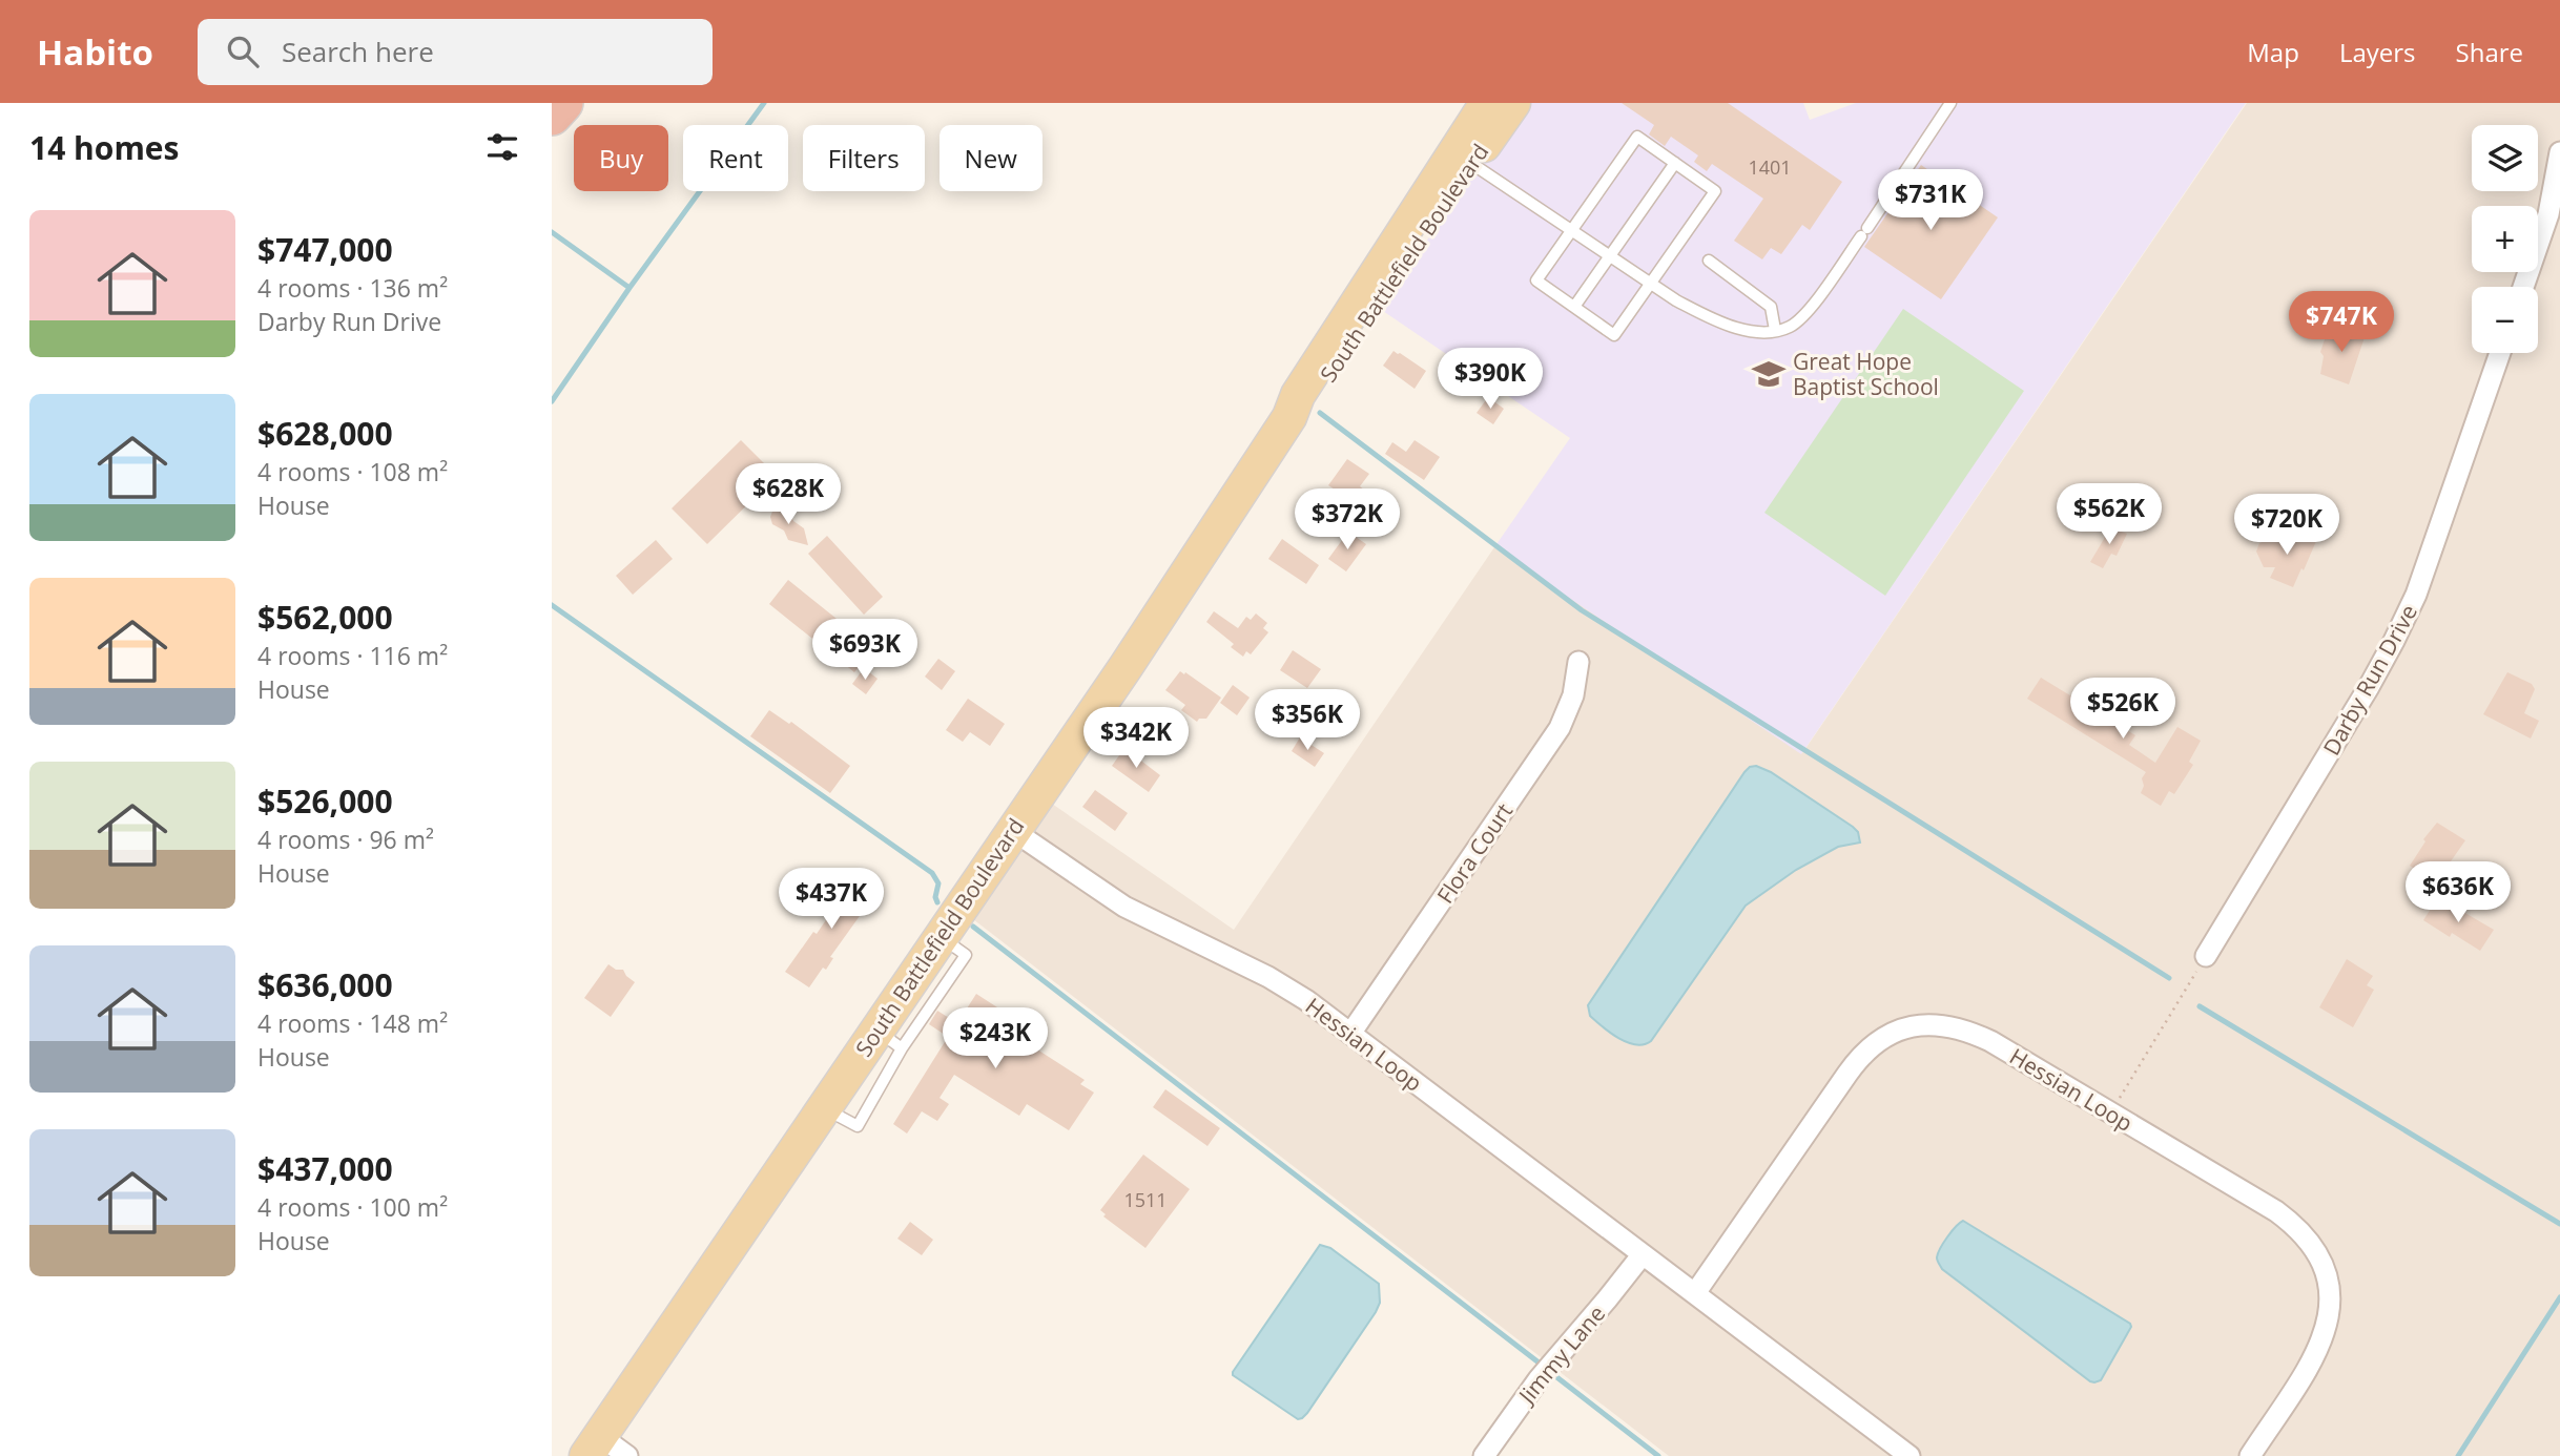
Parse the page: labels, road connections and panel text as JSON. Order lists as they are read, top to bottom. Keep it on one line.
{"streets":{"main road":["South Battlefield Boulevard"],"street":["Darby Run Drive","Flora Court","Hessian Loop","Jimmy Lane"]},"crossings":[["South Battlefield Boulevard","Hessian Loop"],["Flora Court","Hessian Loop"],["Hessian Loop","Jimmy Lane"]],"places":{"school or university":["Great Hope Baptist School"]},"house_numbers":["1401","1511"],"page":{"header":"Habito","search":"Search here","nav":["Map","Layers","Share"],"heading":"14 homes","map_buttons":["+","−"],"chip":["Buy","Rent","Filters","New"],"price":["$731K","$747K","$390K","$628K","$562K","$372K","$720K","$693K","$526K","$356K","$342K","$636K","$437K","$243K"],"list":[{"name":"$747,000","note":"4 rooms · 136 m² · Darby Run Drive"},{"name":"$628,000","note":"4 rooms · 108 m² · House"},{"name":"$562,000","note":"4 rooms · 116 m² · House"},{"name":"$526,000","note":"4 rooms · 96 m² · House"},{"name":"$636,000","note":"4 rooms · 148 m² · House"},{"name":"$437,000","note":"4 rooms · 100 m² · House"}]}}
